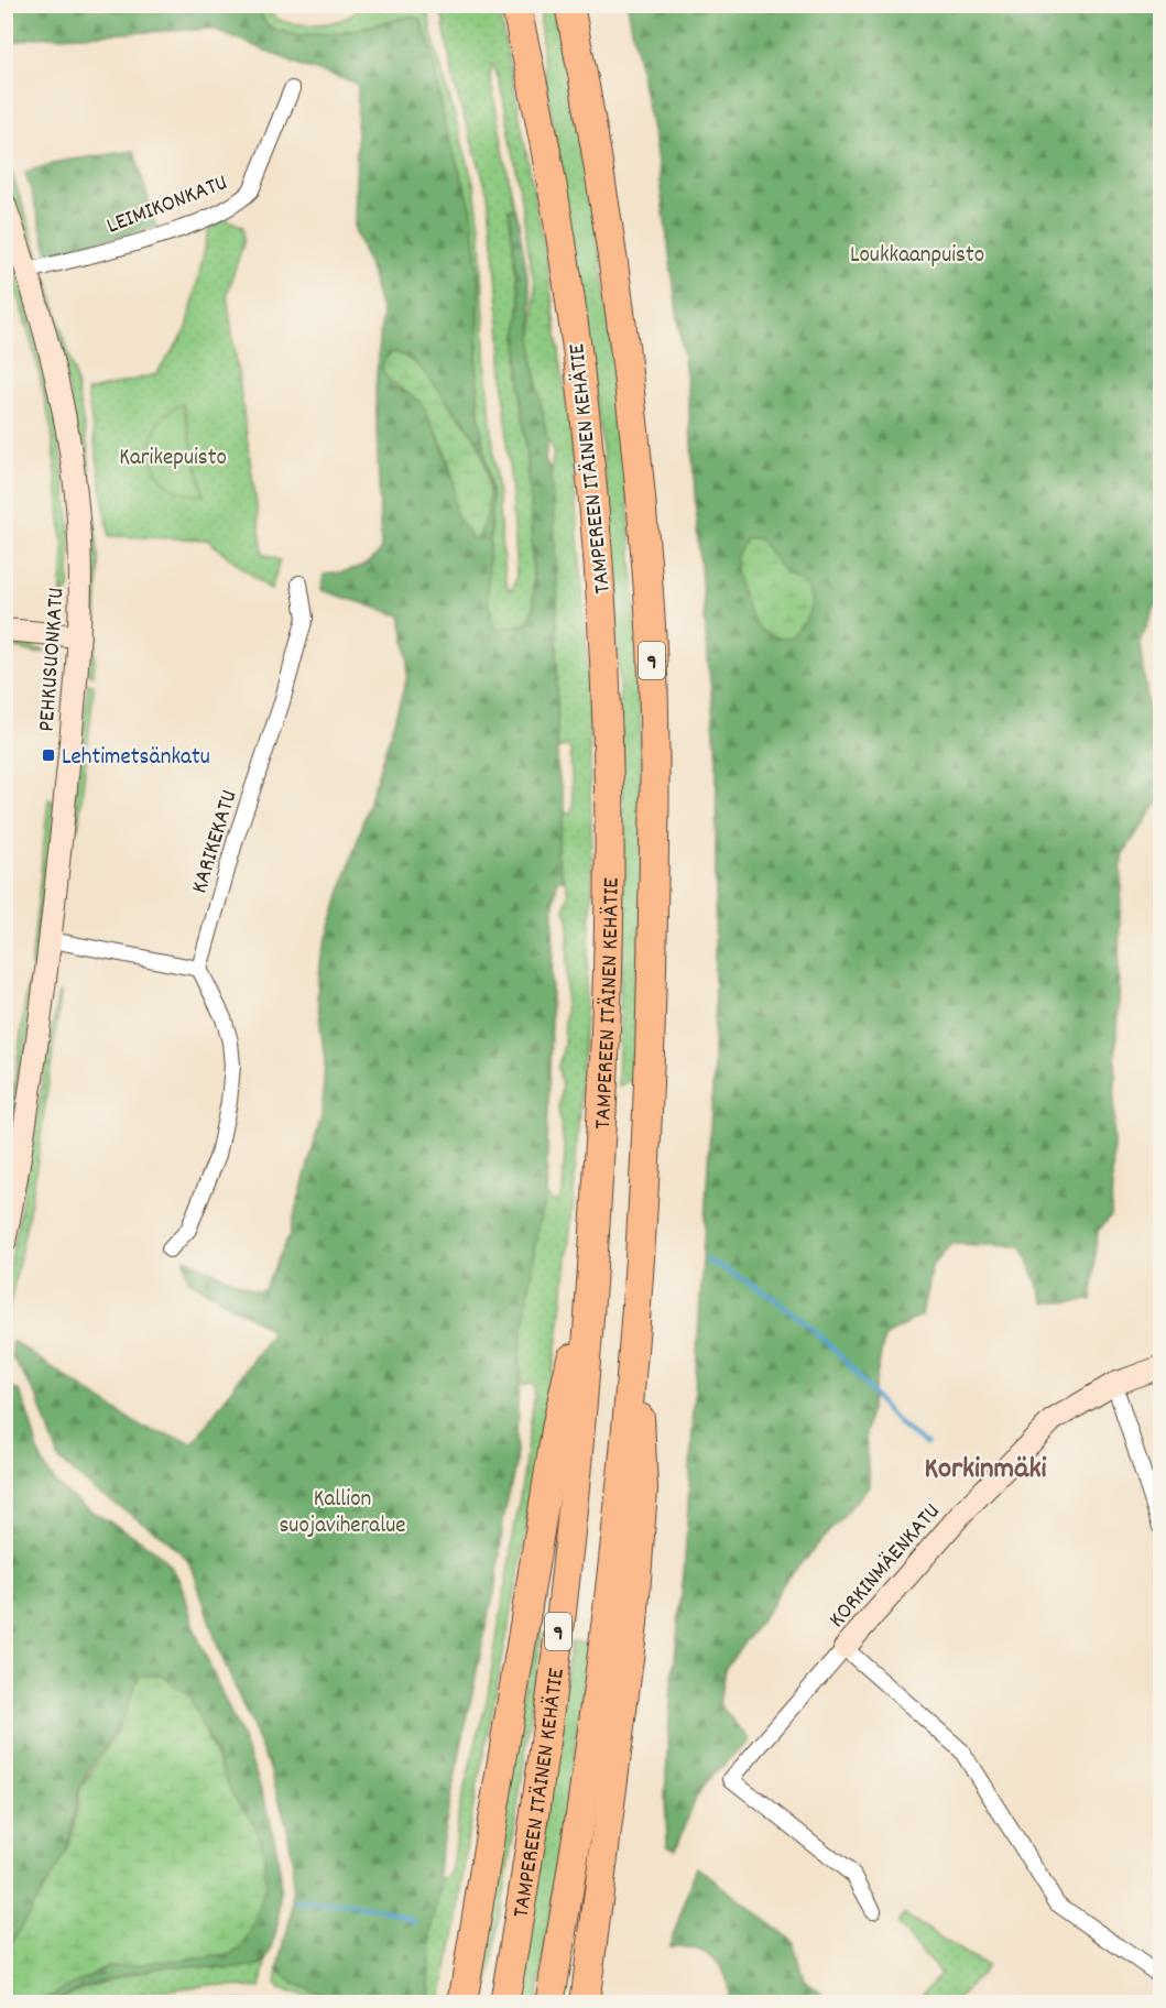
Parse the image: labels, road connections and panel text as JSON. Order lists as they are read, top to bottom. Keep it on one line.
{"streets":{"highway":["TAMPEREEN ITÄINEN KEHÄTIE","9"],"main road":["PEHKUSUONKATU","KORKINMÄENKATU"],"street":["LEIMIKONKATU","KARIKEKATU"]},"crossings":[["LEIMIKONKATU","PEHKUSUONKATU"]],"districts":["Korkinmäki"],"parks":["Loukkaanpuisto","Karikepuisto","Kallion suojaviheralue"],"places":{"transit":["Lehtimetsänkatu"]}}
